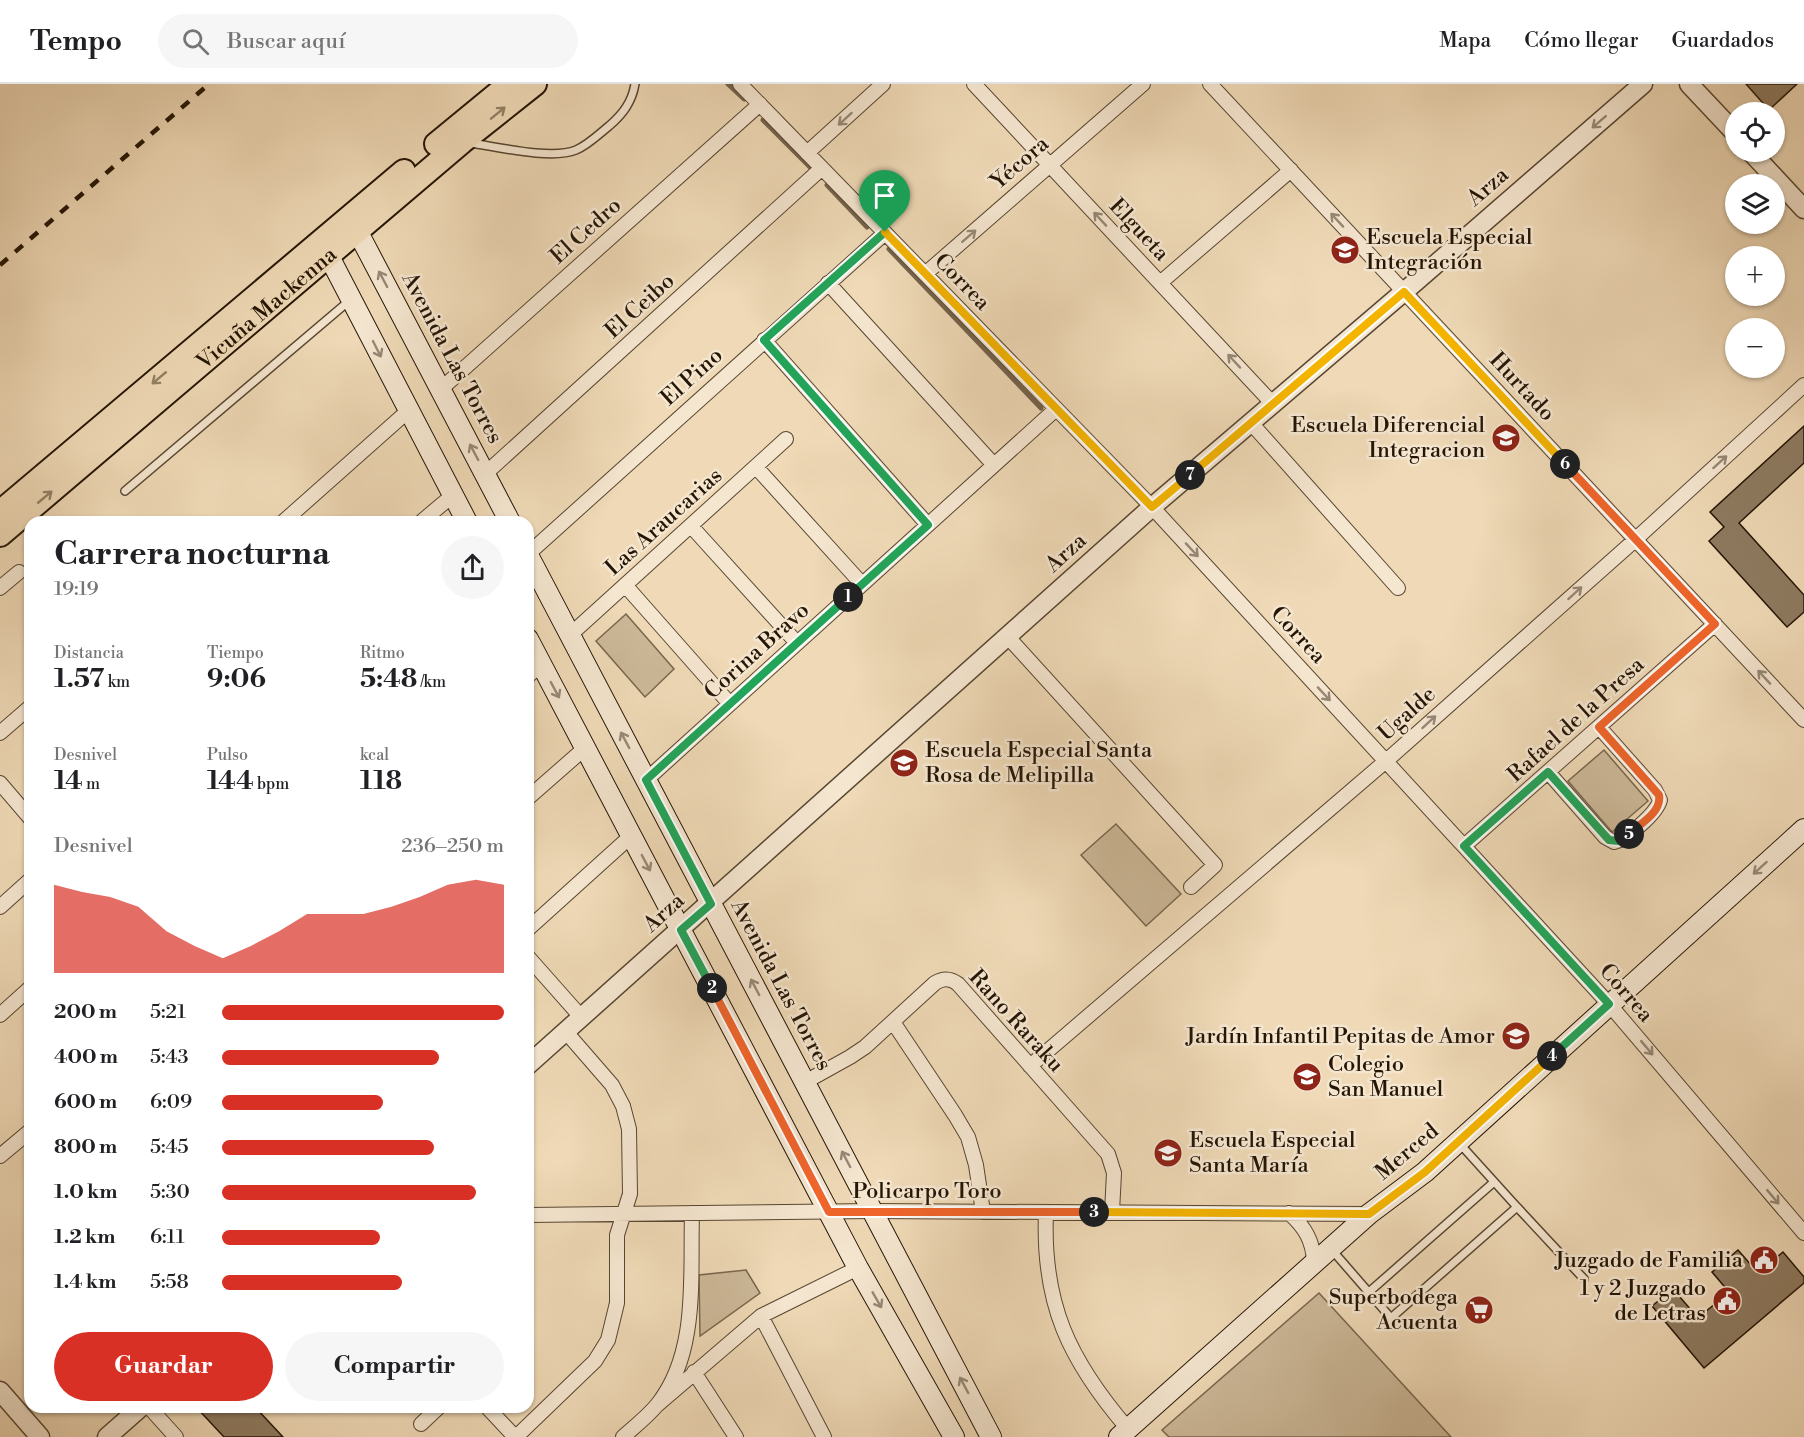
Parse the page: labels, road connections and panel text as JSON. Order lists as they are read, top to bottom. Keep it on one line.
{"streets":{"main road":["Vicuña Mackenna","Avenida Las Torres","Merced"],"street":["Yécora","Arza","Elgueta","El Cedro","Correa","El Ceibo","El Pino","Hurtado","Las Araucarias","Corina Bravo","Ugalde","Rafael de la Presa","Rano Raraku","Policarpo Toro"]},"crossings":[["Yécora","Elgueta"],["Yécora","Correa"],["Arza","Elgueta"],["Arza","Correa"],["Arza","Avenida Las Torres"],["Arza","Hurtado"],["El Cedro","Correa"],["El Cedro","Avenida Las Torres"],["Correa","El Ceibo"],["Correa","El Pino"],["Correa","Corina Bravo"],["Correa","Ugalde"],["Correa","Rafael de la Presa"],["Correa","Merced"],["El Ceibo","Avenida Las Torres"],["Vicuña Mackenna","Avenida Las Torres"],["Avenida Las Torres","Las Araucarias"],["Avenida Las Torres","Corina Bravo"],["Avenida Las Torres","Rano Raraku"],["Avenida Las Torres","Policarpo Toro"],["Hurtado","Ugalde"],["Hurtado","Rafael de la Presa"],["Ugalde","Rano Raraku"],["Rano Raraku","Policarpo Toro"],["Merced","Policarpo Toro"]],"one_way":["Yécora","Elgueta","Correa","Ugalde"],"places":{"school or university":["Escuela Especial Integración","Escuela Diferencial Integracion","Escuela Especial Santa Rosa de Melipilla","Jardín Infantil Pepitas de Amor","Colegio San Manuel","Escuela Especial Santa María"],"public building":["Juzgado de Familia","1 y 2 Juzgado de Letras"],"supermarket":["Superbodega Acuenta"]},"page":{"header":"Tempo","search":"Buscar aquí","nav":["Mapa","Cómo llegar","Guardados"],"map_buttons":["+","−"],"pins":["6","7","1","5","2","4","3"],"heading":["Carrera nocturna","19:19"],"stats":[["Distancia","1.57 km"],["Tiempo","9:06"],["Ritmo","5:48 /km"],["Desnivel","14 m"],["Pulso","144 bpm"],["kcal","118"]],"chart":["Desnivel","236–250 m"],"list":[{"name":"200 m","note":"5:21"},{"name":"400 m","note":"5:43"},{"name":"600 m","note":"6:09"},{"name":"800 m","note":"5:45"},{"name":"1.0 km","note":"5:30"},{"name":"1.2 km","note":"6:11"},{"name":"1.4 km","note":"5:58"}],"buttons":["Guardar","Compartir"]}}
